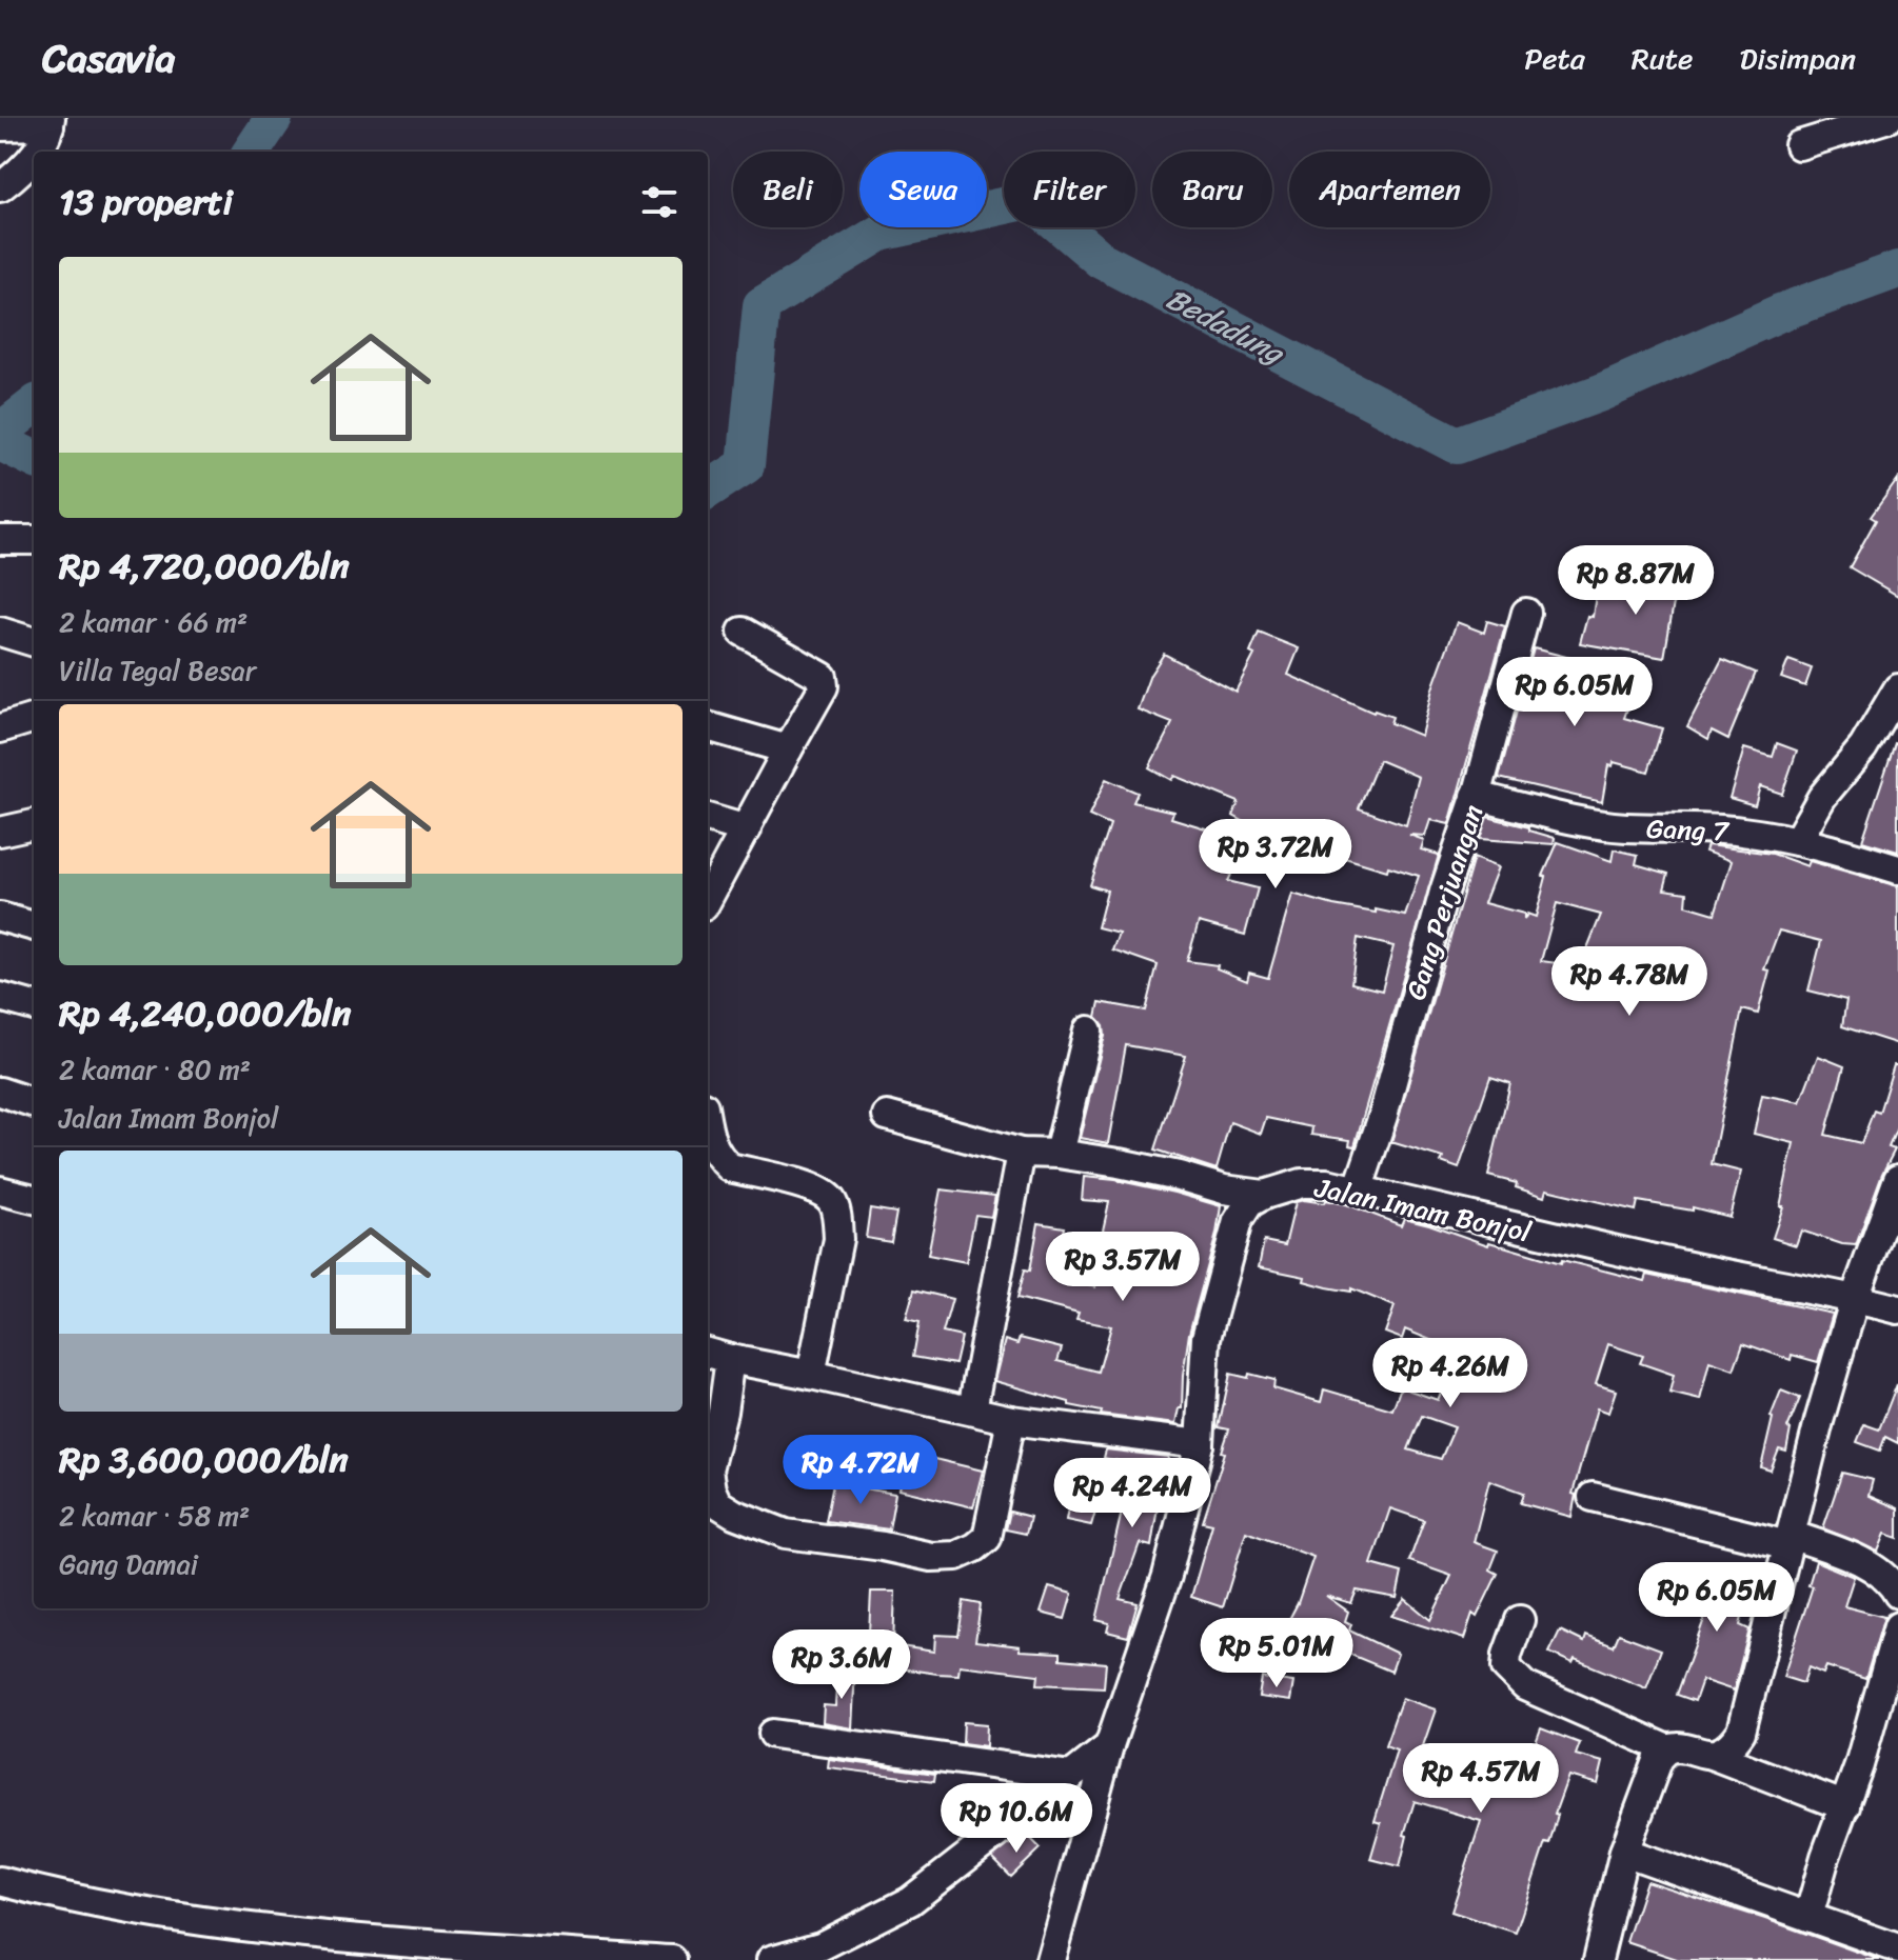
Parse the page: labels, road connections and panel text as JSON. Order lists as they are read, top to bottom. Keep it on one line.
{"streets":{"street":["Gang 7","Gang Perjuangan","Jalan Imam Bonjol"]},"crossings":[["Gang 7","Gang Perjuangan"],["Gang Perjuangan","Jalan Imam Bonjol"]],"water":["Bedadung"],"page":{"header":"Casavia","nav":["Peta","Rute","Disimpan"],"chip":["Beli","Sewa","Filter","Baru","Apartemen"],"heading":"13 properti","list":[{"name":"Rp 4,720,000/bln","note":"2 kamar · 66 m² · Villa Tegal Besar"},{"name":"Rp 4,240,000/bln","note":"2 kamar · 80 m² · Jalan Imam Bonjol"},{"name":"Rp 3,600,000/bln","note":"2 kamar · 58 m² · Gang Damai"}],"price":["Rp 8.87M","Rp 6.05M","Rp 3.72M","Rp 4.78M","Rp 3.57M","Rp 4.26M","Rp 4.72M","Rp 4.24M","Rp 6.05M","Rp 5.01M","Rp 3.6M","Rp 4.57M","Rp 10.6M"]}}
